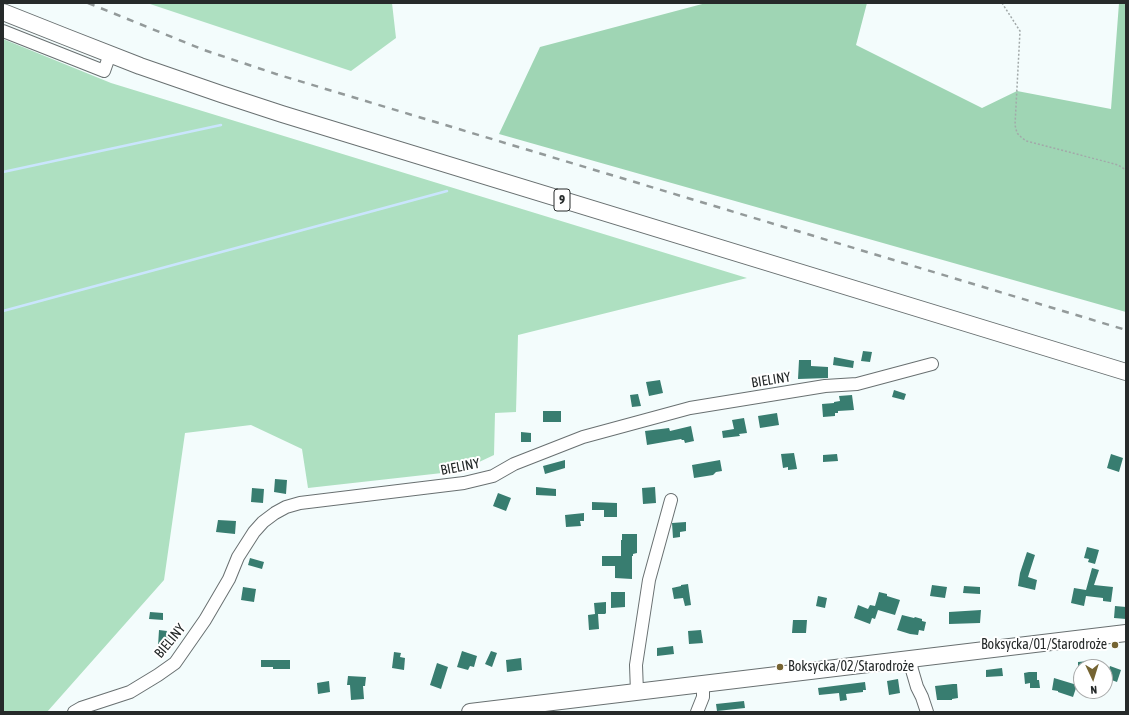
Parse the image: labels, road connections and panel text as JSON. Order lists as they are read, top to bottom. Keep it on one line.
{"streets":{"main road":["9"],"street":["BIELINY"]},"places":["Boksycka/01/Starodroże","Boksycka/02/Starodroże"],"north":"bottom"}
